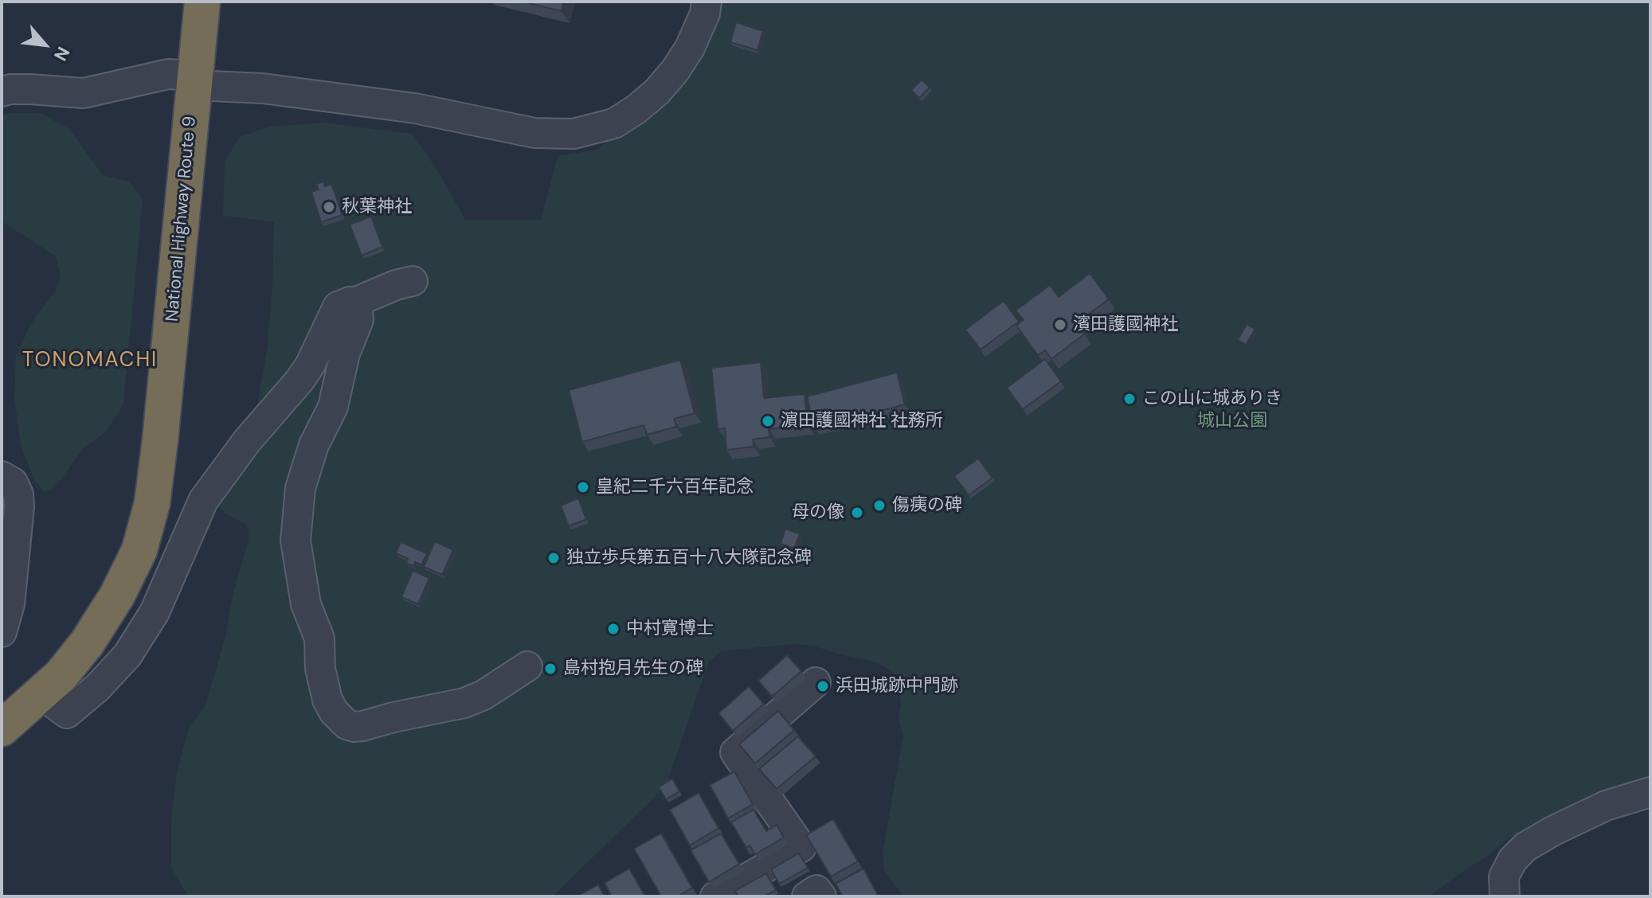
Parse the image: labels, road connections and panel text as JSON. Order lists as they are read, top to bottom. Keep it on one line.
{"streets":{"highway":["National Highway Route 9"]},"districts":["TONOMACHI"],"parks":["城山公園"],"places":["秋葉神社","濱田護國神社","この山に城ありき","濵田護國神社 社務所","皇紀二千六百年記念","傷痍の碑","母の像","独立歩兵第五百十八大隊記念碑","中村寛博士","島村抱月先生の碑","浜田城跡中門跡"],"north":"bottom right"}
